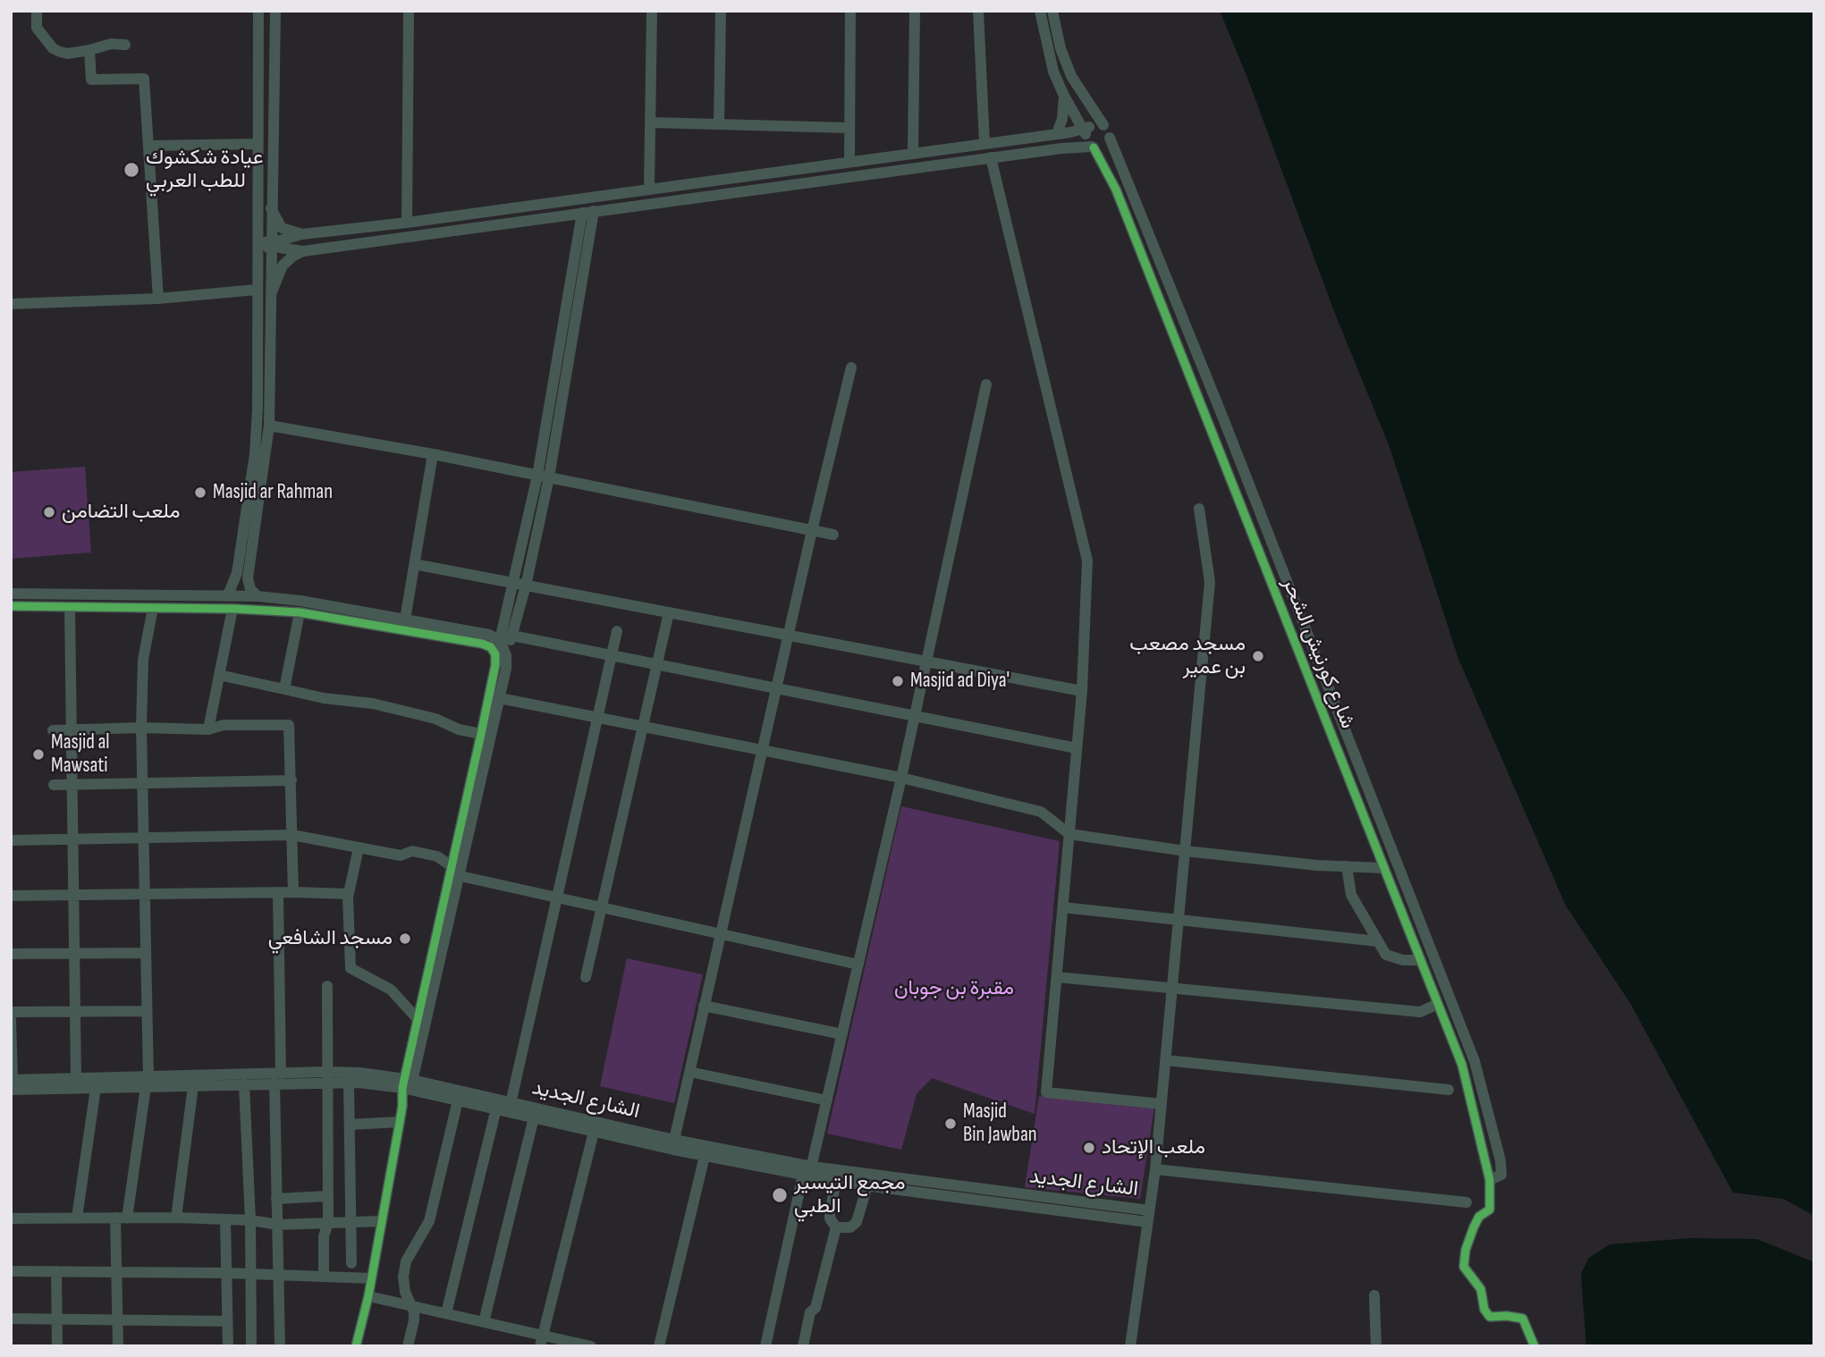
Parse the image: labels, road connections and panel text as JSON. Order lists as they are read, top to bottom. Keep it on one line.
{"streets":{"street":["شارع كورنيش الشحر","الشارع الجديد"]},"parks":["مقبرة بن جوبان"],"places":["عيادة شكشوك للطب العربي","Masjid ar Rahman","ملعب التضامن","مسجد مصعب بن عمير","Masjid ad Diya'","Masjid al Mawsati","مسجد الشافعي","Masjid Bin Jawban","ملعب الإتحاد","مجمع التيسير الطبي"]}
